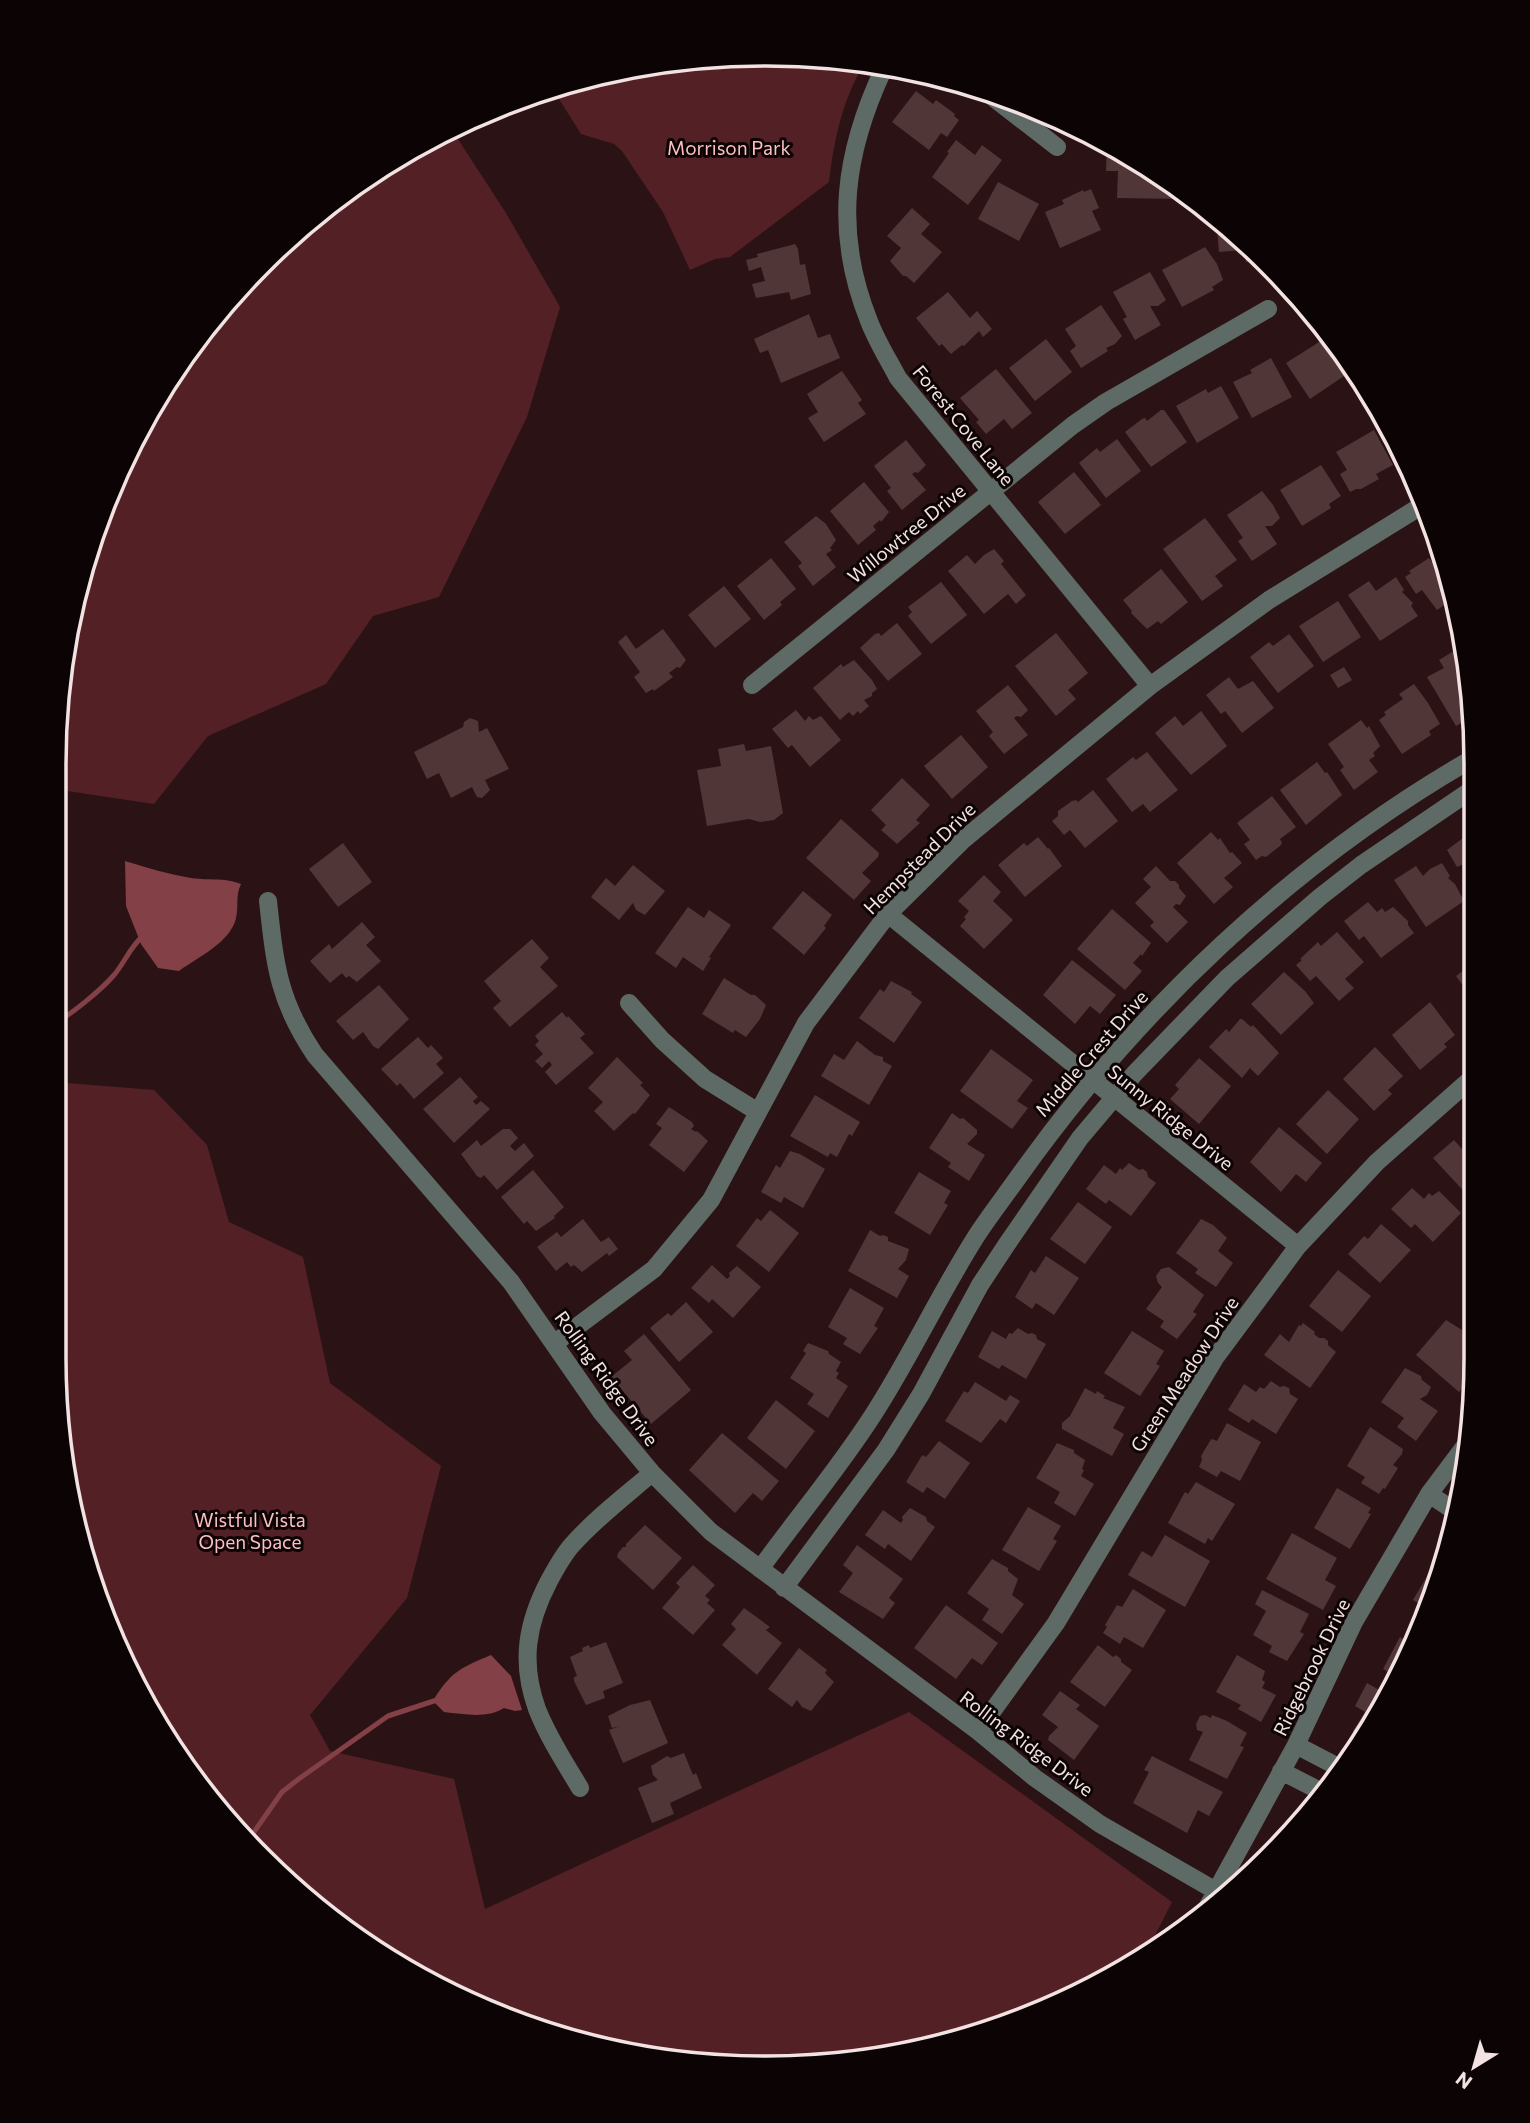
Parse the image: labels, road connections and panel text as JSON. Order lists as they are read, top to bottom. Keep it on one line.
{"streets":{"street":["Forest Cove Lane","Willowtree Drive","Hempstead Drive","Middle Crest Drive","Sunny Ridge Drive","Green Meadow Drive","Rolling Ridge Drive","Ridgebrook Drive"]},"crossings":[["Forest Cove Lane","Willowtree Drive"],["Forest Cove Lane","Hempstead Drive"],["Hempstead Drive","Sunny Ridge Drive"],["Hempstead Drive","Rolling Ridge Drive"],["Middle Crest Drive","Sunny Ridge Drive"],["Middle Crest Drive","Rolling Ridge Drive"],["Sunny Ridge Drive","Green Meadow Drive"],["Green Meadow Drive","Rolling Ridge Drive"],["Rolling Ridge Drive","Ridgebrook Drive"]],"parks":["Morrison Park","Wistful Vista Open Space"],"north":"bottom left"}
